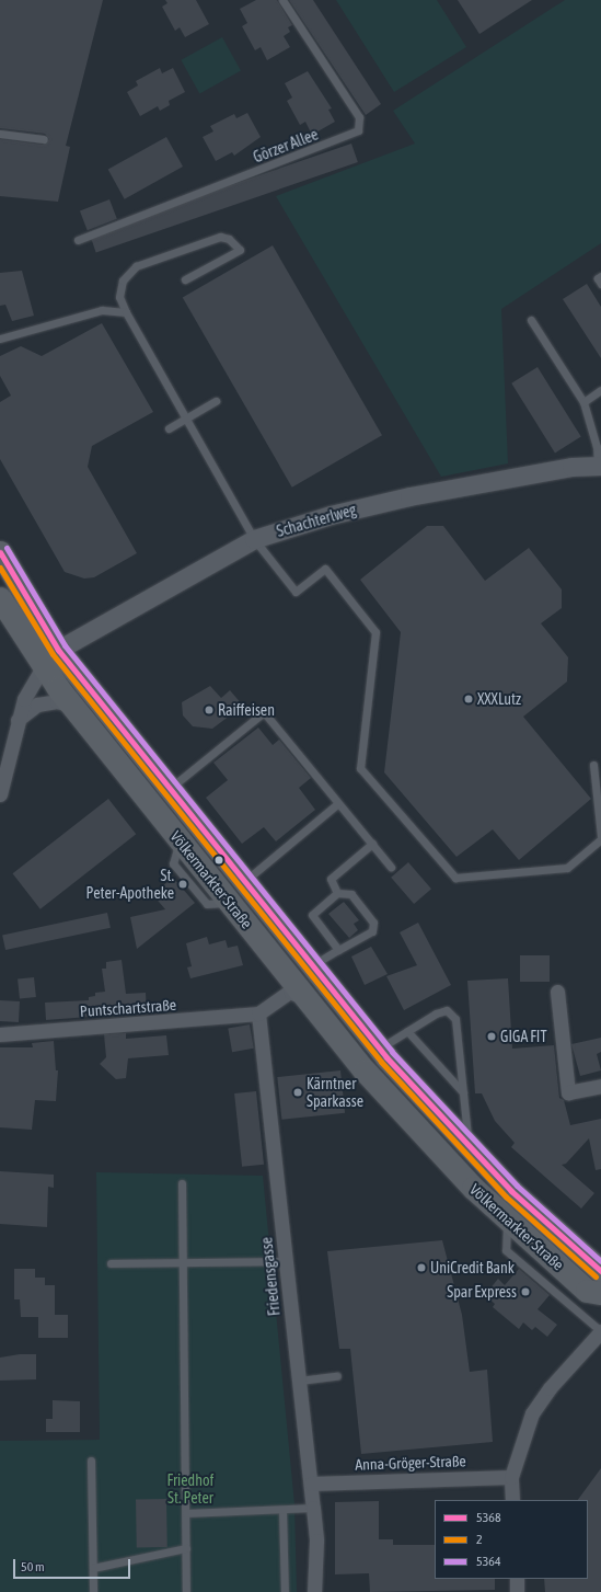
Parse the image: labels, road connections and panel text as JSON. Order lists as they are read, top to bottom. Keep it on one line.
{"streets":{"main road":["Völkermarkter Straße"],"street":["Schachterlweg","Puntschartstraße","Friedensgasse","Anna-Gröger-Straße"],"lane":["Görzer Allee"]},"crossings":[["Schachterlweg","Völkermarkter Straße"],["Puntschartstraße","Friedensgasse"],["Friedensgasse","Anna-Gröger-Straße"]],"parks":["Friedhof St. Peter"],"places":["XXXLutz","Raiffeisen","St. Peter-Apotheke","GIGA FIT","Kärntner Sparkasse","UniCredit Bank","Spar Express"],"lines":["transit line 5364","transit line 5368","transit line 2"],"legend":["5368","2","5364"],"scale_bar":"50 m"}
